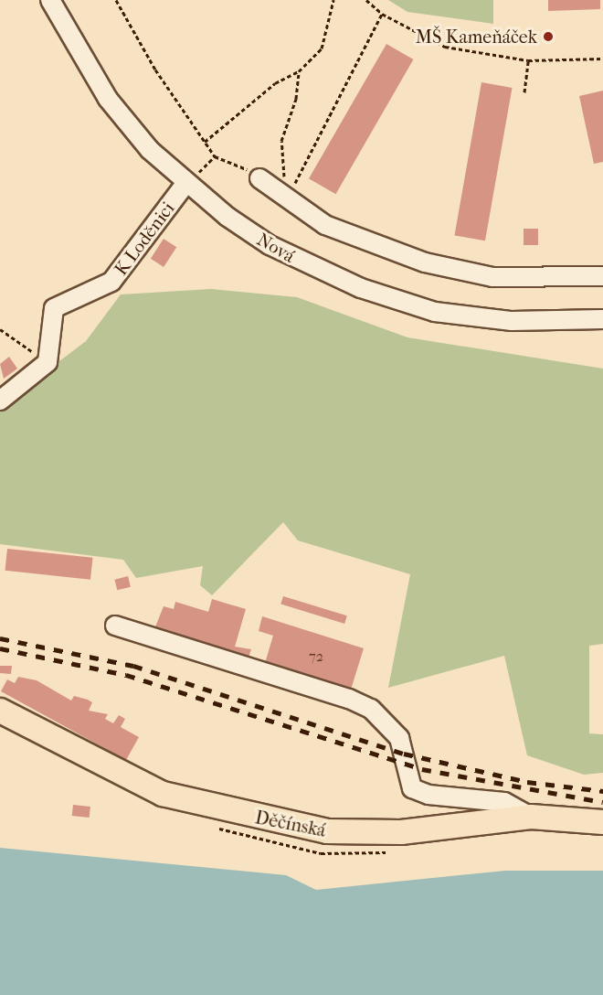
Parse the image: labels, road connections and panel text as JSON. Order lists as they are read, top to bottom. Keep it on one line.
{"streets":{"main road":["Děčínská"],"street":["K Loděnici","Nová"]},"crossings":[["K Loděnici","Nová"]],"places":["MŠ Kameňáček"],"house_numbers":["72"]}
